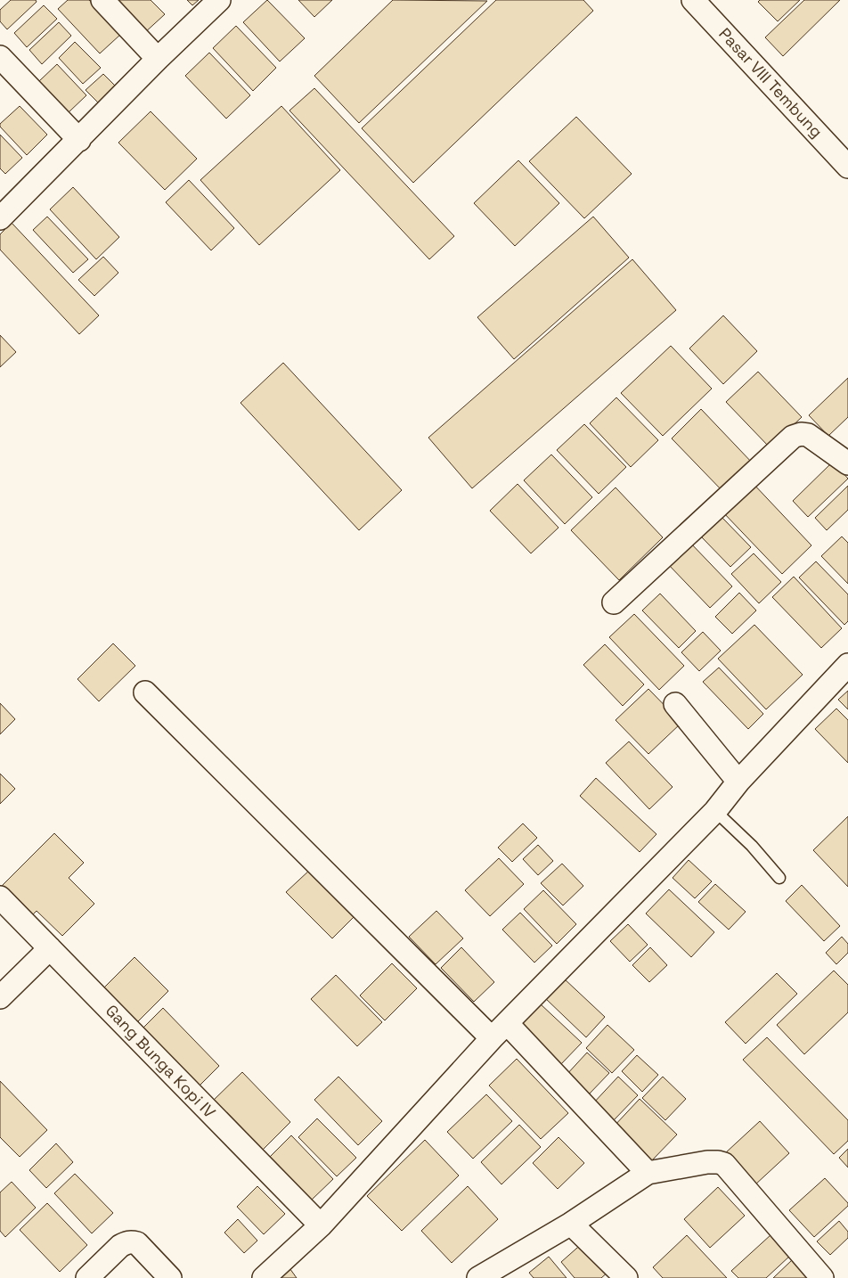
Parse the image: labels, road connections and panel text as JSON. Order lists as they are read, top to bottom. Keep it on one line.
{"streets":{"street":["Pasar VIII Tembung","Gang Bunga Kopi IV"]}}
